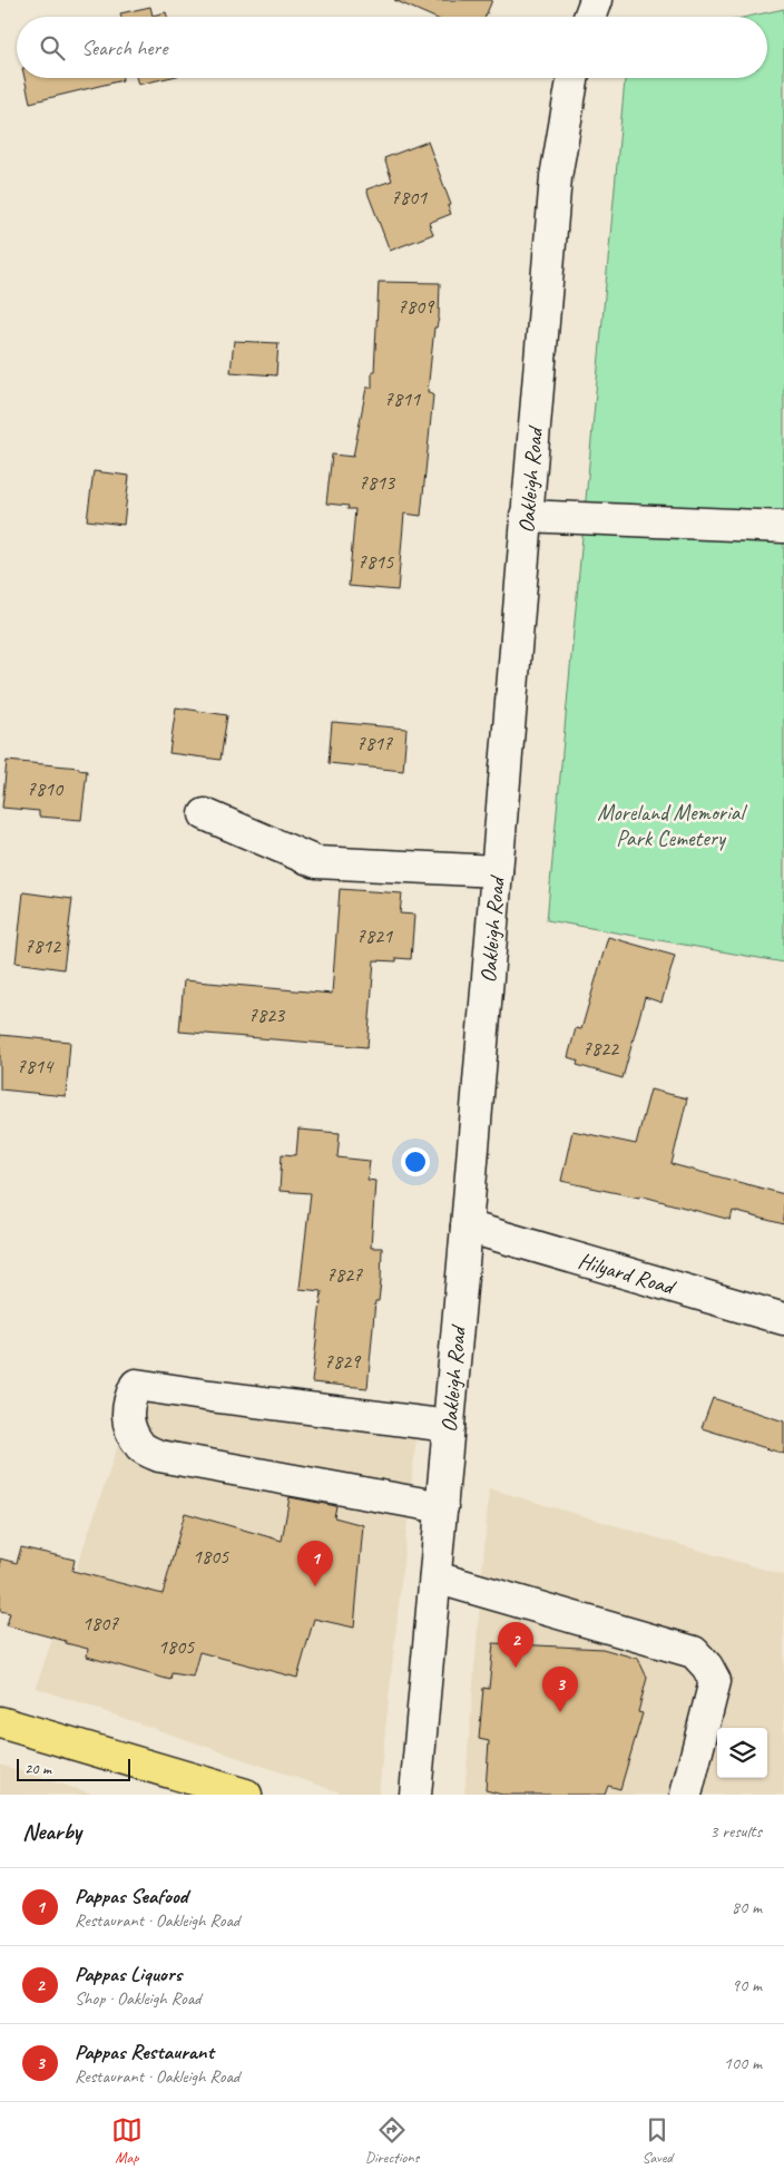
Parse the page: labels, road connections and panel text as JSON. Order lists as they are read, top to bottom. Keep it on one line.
{"streets":{"street":["Oakleigh Road","Hilyard Road"]},"crossings":[["Oakleigh Road","Hilyard Road"]],"parks":["Moreland Memorial Park Cemetery"],"house_numbers":["7801","7809","7811","7813","7815","7817","7810","7821","7812","7823","7822","7814","7827","7829","1805","1807","1805"],"scale_bar":"20 m","page":{"search":"Search here","pins":["1","2","3"],"scale":"20 m","heading":["Nearby","3 results"],"list":[{"mark":"1","name":"Pappas Seafood","note":"Restaurant · Oakleigh Road","value":"80 m"},{"mark":"2","name":"Pappas Liquors","note":"Shop · Oakleigh Road","value":"90 m"},{"mark":"3","name":"Pappas Restaurant","note":"Restaurant · Oakleigh Road","value":"100 m"}],"nav":["Map","Directions","Saved"]}}
